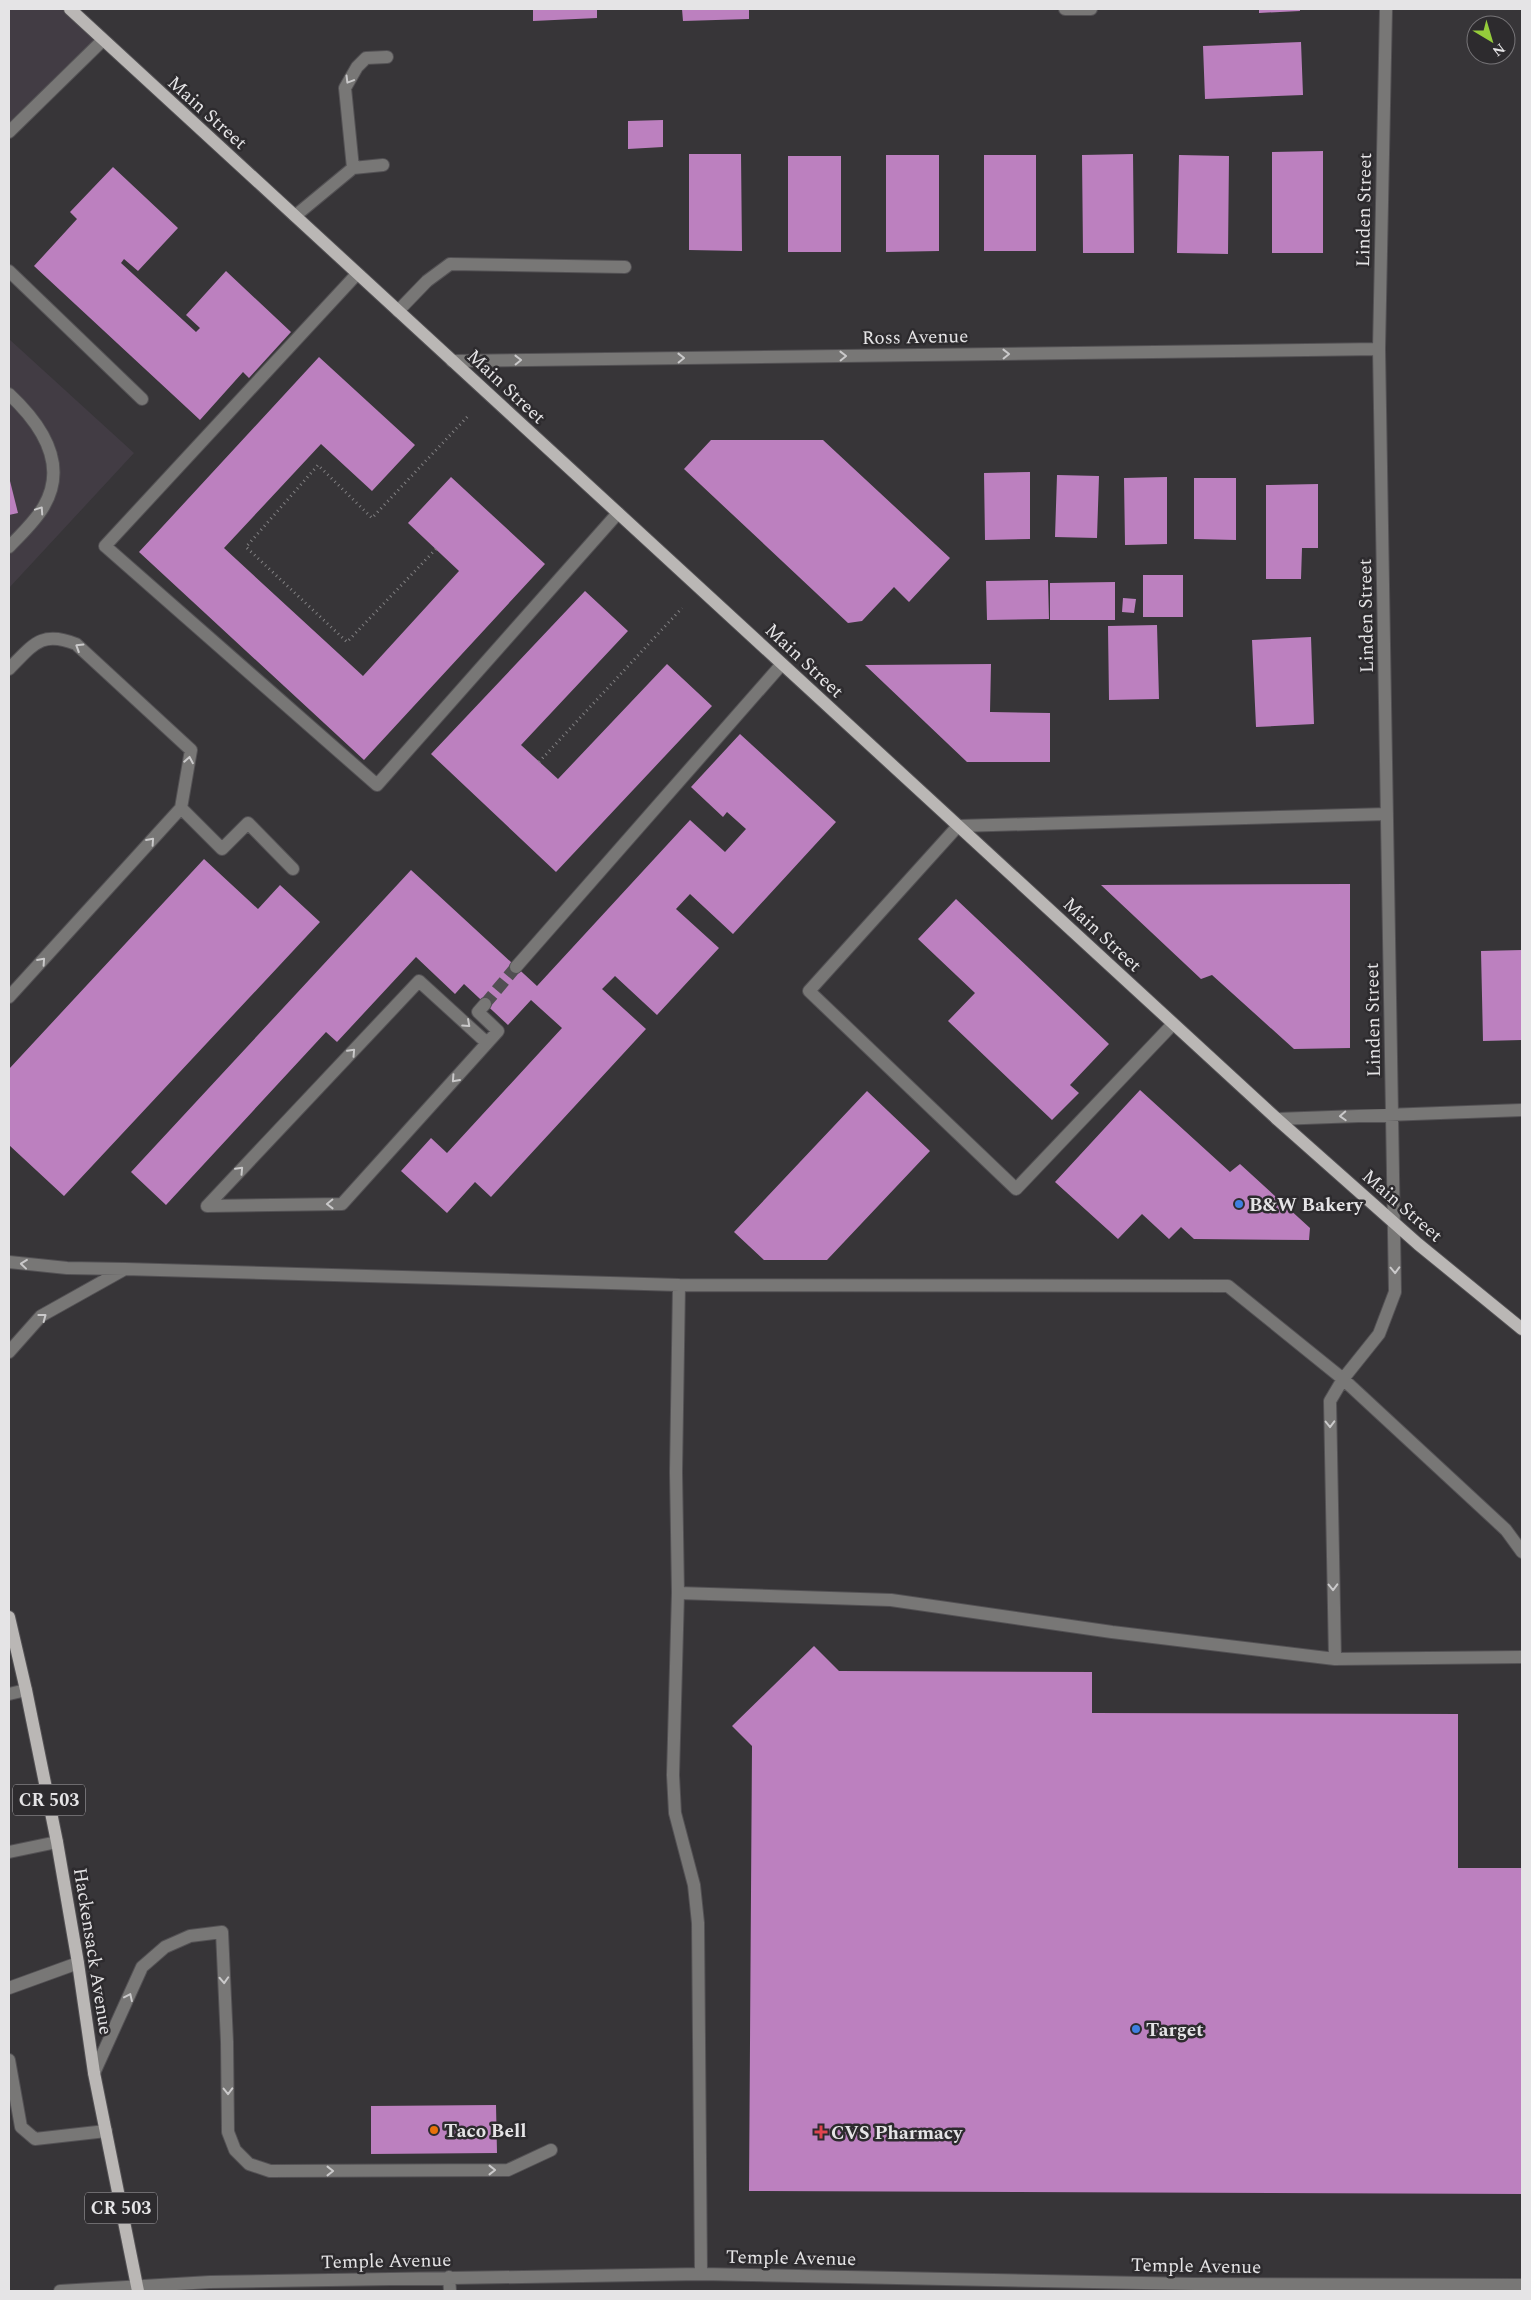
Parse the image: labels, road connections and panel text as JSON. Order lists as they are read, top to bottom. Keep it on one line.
{"streets":{"main road":["Main Street","CR 503","Hackensack Avenue"],"street":["Linden Street","Ross Avenue","Temple Avenue"]},"crossings":[["Main Street","Linden Street"],["Main Street","Ross Avenue"],["Linden Street","Ross Avenue"],["Hackensack Avenue","Temple Avenue"]],"one_way":["Ross Avenue"],"places":{"other":["B&W Bakery","Target","Taco Bell"],"health":["CVS Pharmacy"]},"north":"bottom right"}
